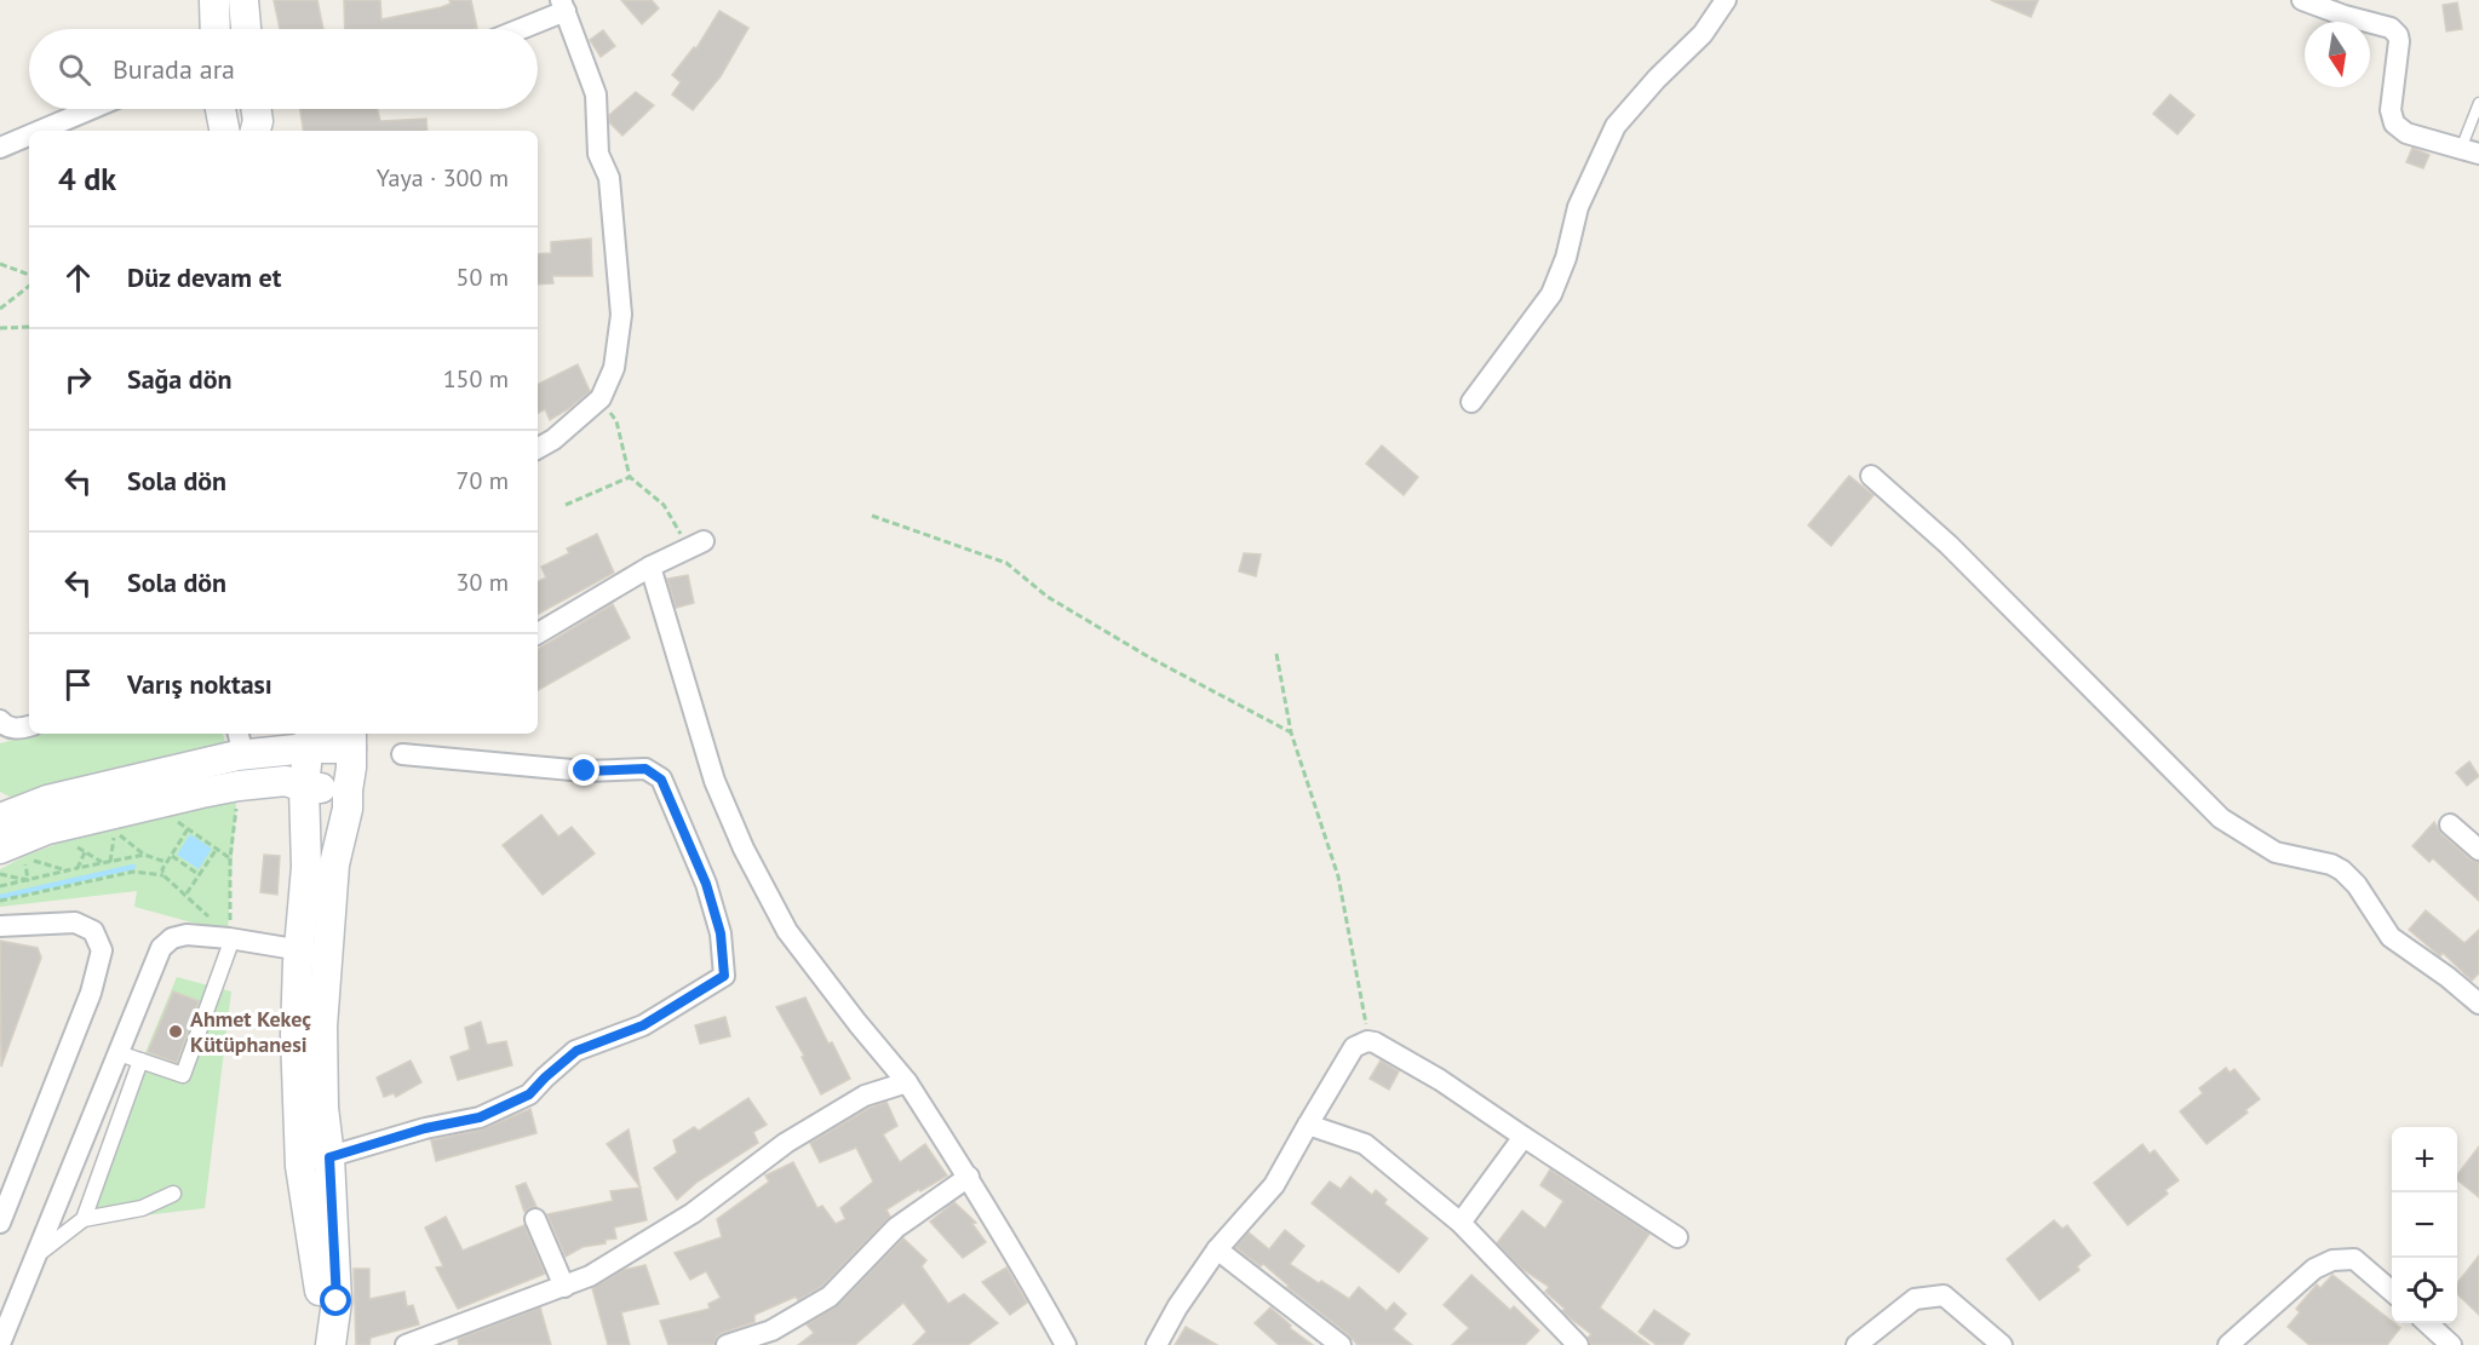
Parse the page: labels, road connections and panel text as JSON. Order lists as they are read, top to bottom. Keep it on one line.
{"places":["Ahmet Kekeç Kütüphanesi"],"north":"bottom","page":{"search":"Burada ara","heading":["4 dk","Yaya · 300 m"],"list":[["Düz devam et","50 m"],["Sağa dön","150 m"],["Sola dön","70 m"],["Sola dön","30 m"],"Varış noktası"],"map_buttons":["+","−"]}}
